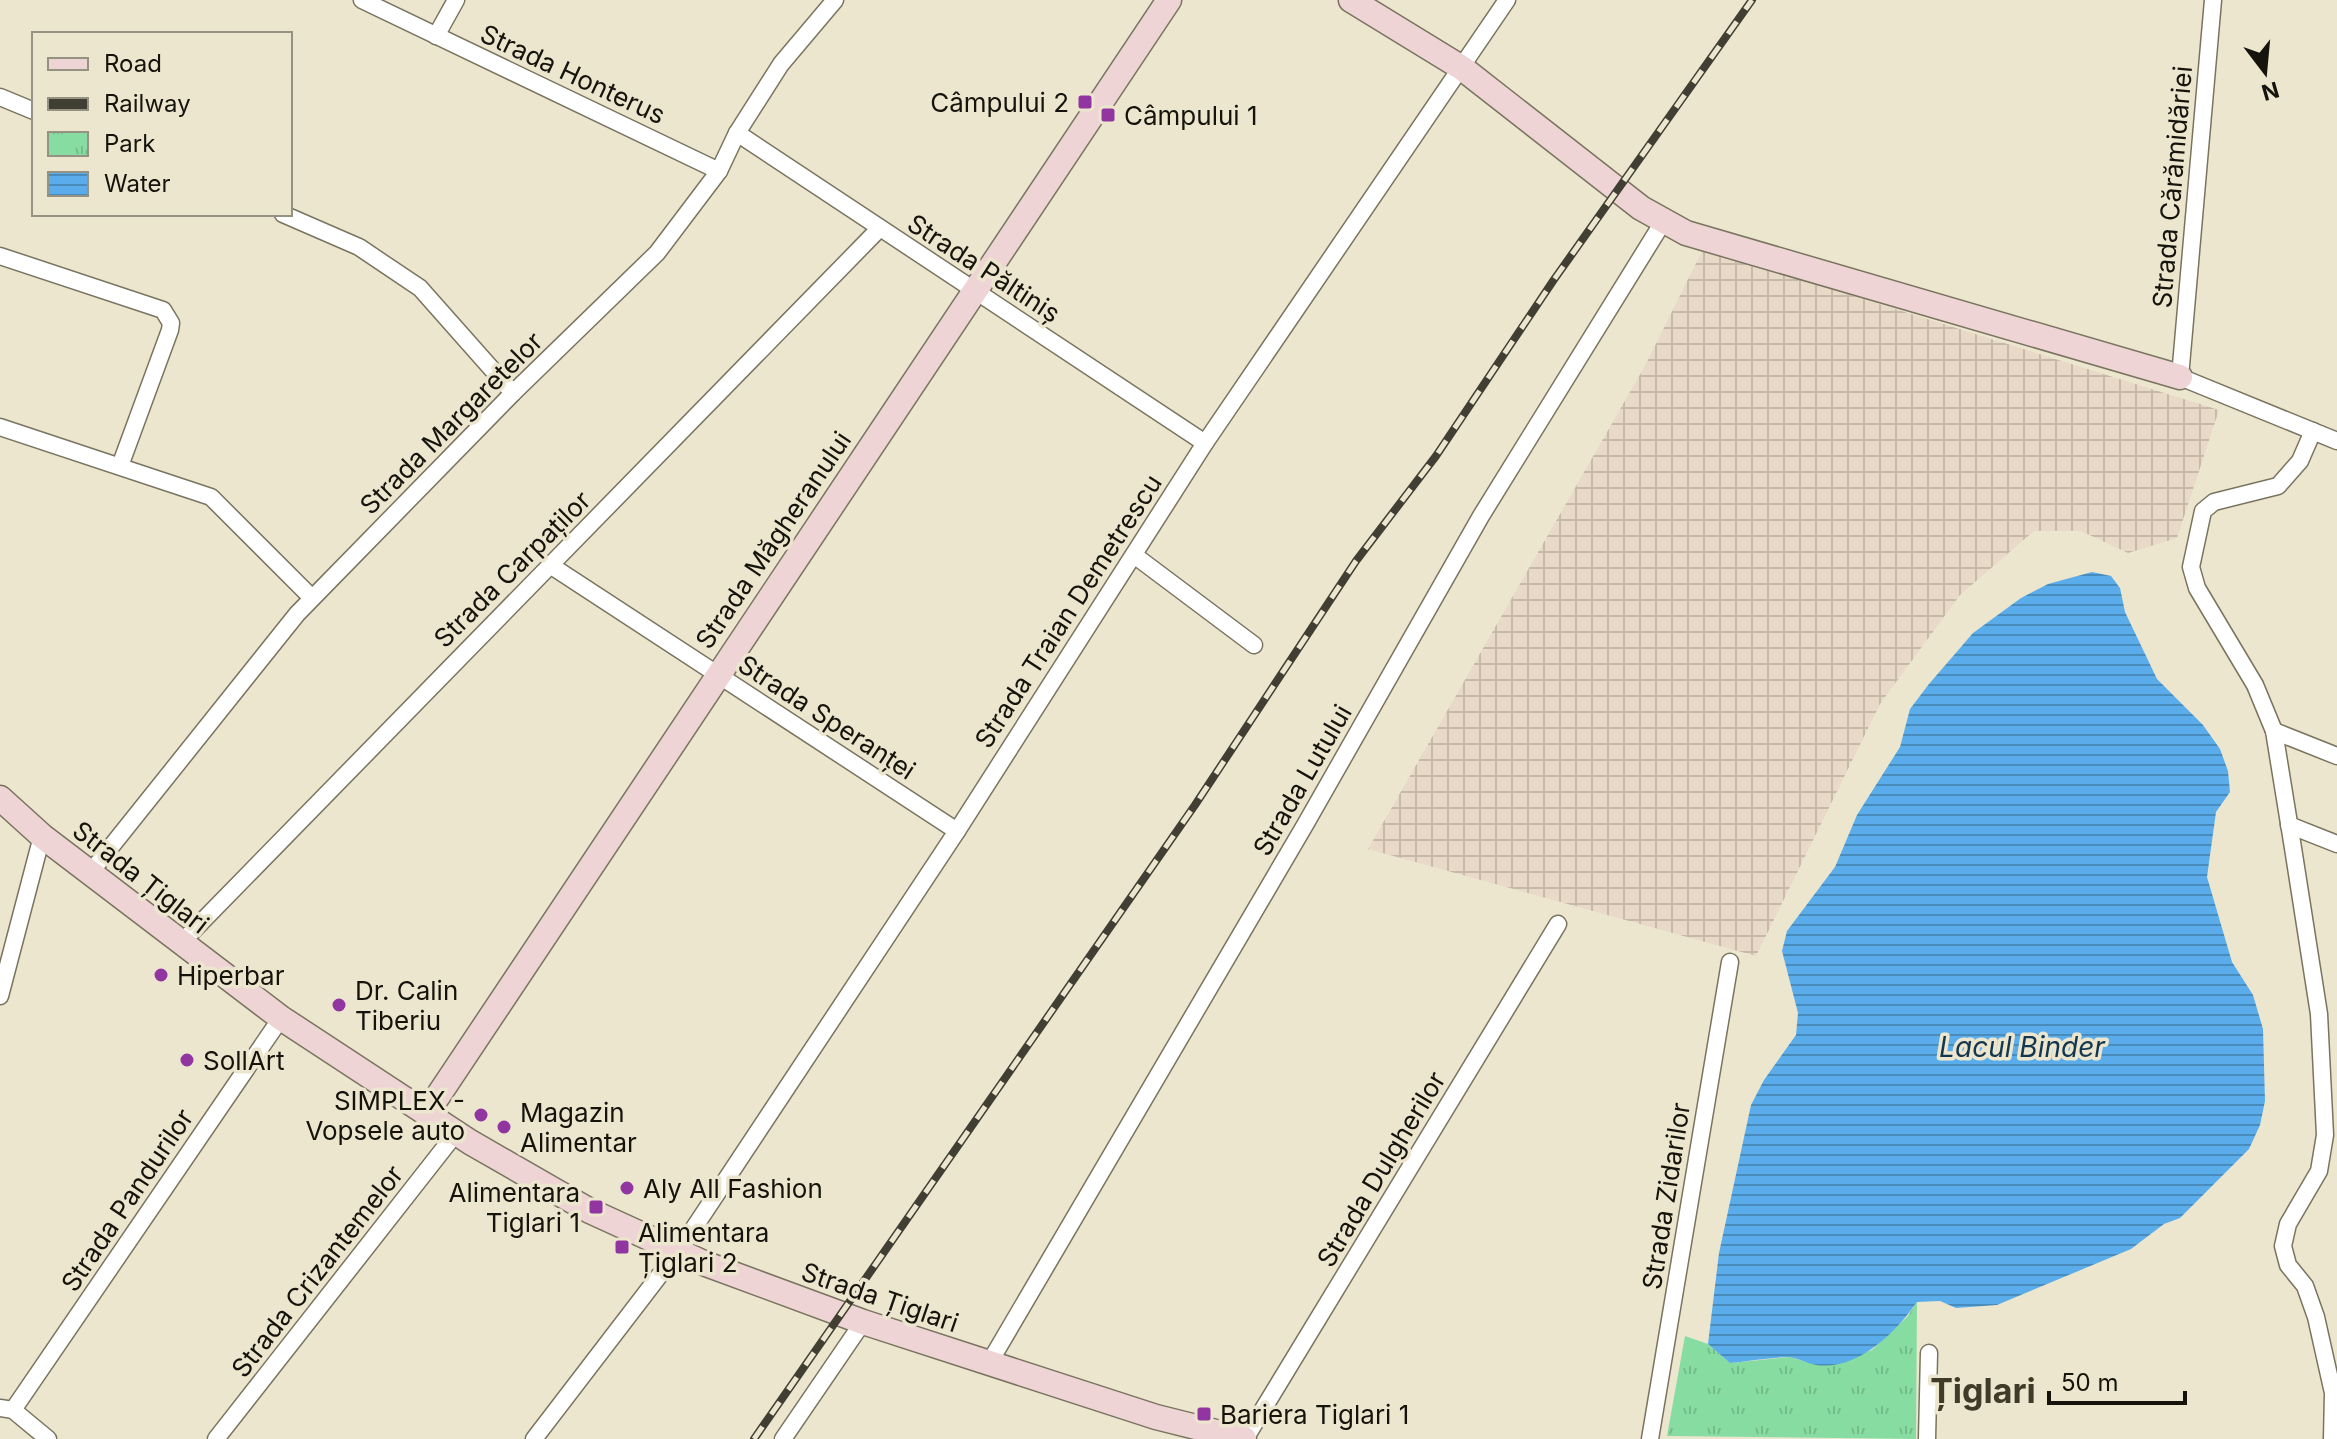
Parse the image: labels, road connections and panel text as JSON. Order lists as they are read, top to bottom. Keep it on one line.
{"streets":{"street":["Strada Honterus","Strada Cărămidăriei","Strada Păltiniș","Strada Margaretelor","Strada Măgheranului","Strada Carpaților","Strada Traian Demetrescu","Strada Speranței","Strada Lutului","Strada Țiglari","Strada Dulgherilor","Strada Zidarilor","Strada Pandurilor","Strada Crizantemelor"]},"crossings":[["Strada Honterus","Strada Margaretelor"],["Strada Păltiniș","Strada Margaretelor"],["Strada Păltiniș","Strada Măgheranului"],["Strada Păltiniș","Strada Carpaților"],["Strada Păltiniș","Strada Traian Demetrescu"],["Strada Margaretelor","Strada Țiglari"],["Strada Măgheranului","Strada Speranței"],["Strada Măgheranului","Strada Țiglari"],["Strada Carpaților","Strada Speranței"],["Strada Carpaților","Strada Țiglari"],["Strada Traian Demetrescu","Strada Speranței"],["Strada Traian Demetrescu","Strada Țiglari"],["Strada Lutului","Strada Țiglari"],["Strada Țiglari","Strada Dulgherilor"],["Strada Țiglari","Strada Pandurilor"],["Strada Țiglari","Strada Crizantemelor"]],"districts":["Țiglari"],"water":["Lacul Binder"],"places":{"transit":["Câmpului 2","Câmpului 1","Alimentara Tiglari 1","Alimentara Țiglari 2","Bariera Tiglari 1"],"other":["Hiperbar","Dr. Calin Tiberiu","SollArt","SIMPLEX - Vopsele auto","Magazin Alimentar","Aly All Fashion"]},"legend":["Road","Railway","Park","Water"],"scale_bar":"50 m","north":"bottom"}
